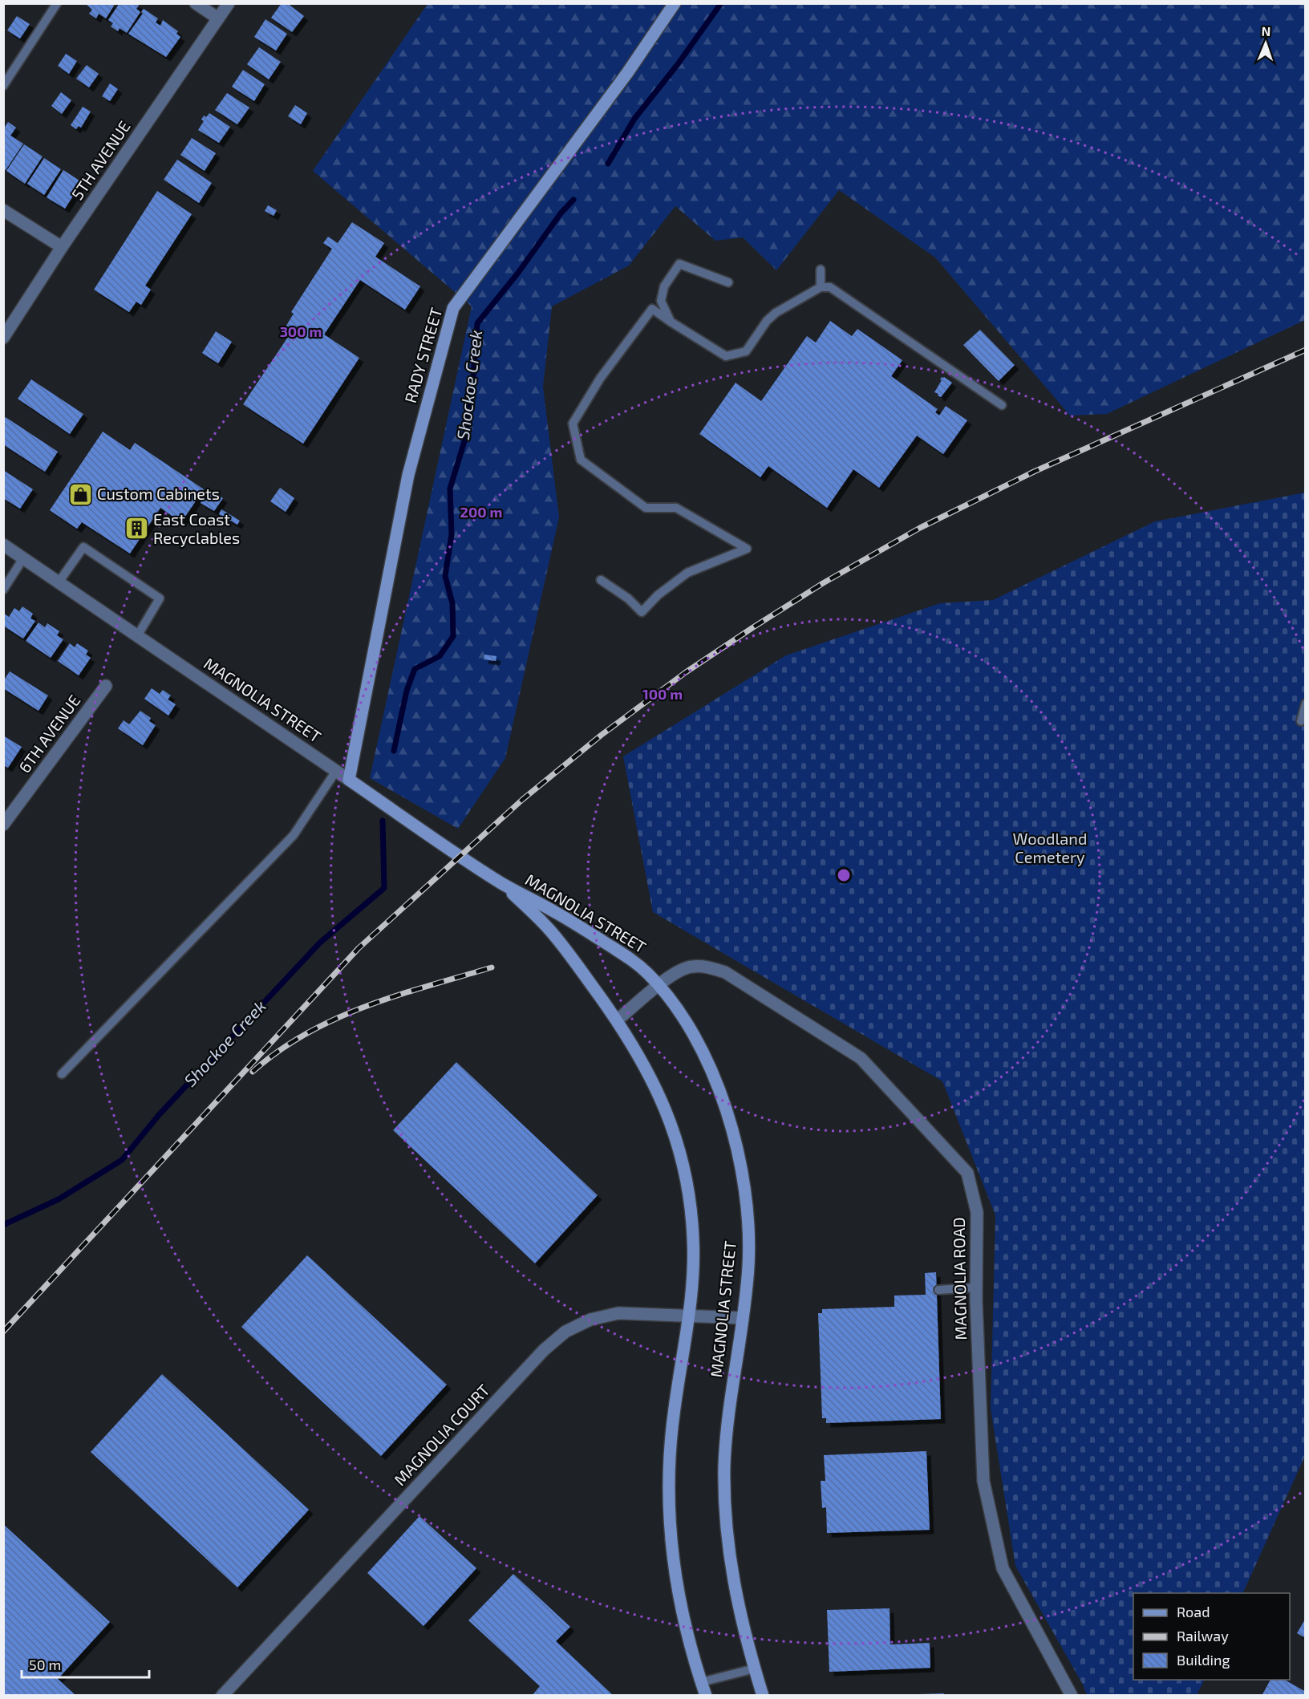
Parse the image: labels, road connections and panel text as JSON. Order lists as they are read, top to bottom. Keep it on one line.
{"streets":{"main road":["RADY STREET","MAGNOLIA STREET"],"street":["5TH AVENUE","6TH AVENUE","MAGNOLIA ROAD","MAGNOLIA COURT"]},"crossings":[["RADY STREET","MAGNOLIA STREET"],["MAGNOLIA STREET","MAGNOLIA ROAD"],["MAGNOLIA STREET","MAGNOLIA COURT"]],"water":["Shockoe Creek"],"parks":["Woodland Cemetery"],"places":{"shop":["Custom Cabinets"],"building":["East Coast Recyclables"]},"legend":["Road","Railway","Building"],"scale_bar":"50 m","north":"top","rings":["300 m","200 m","100 m"]}
